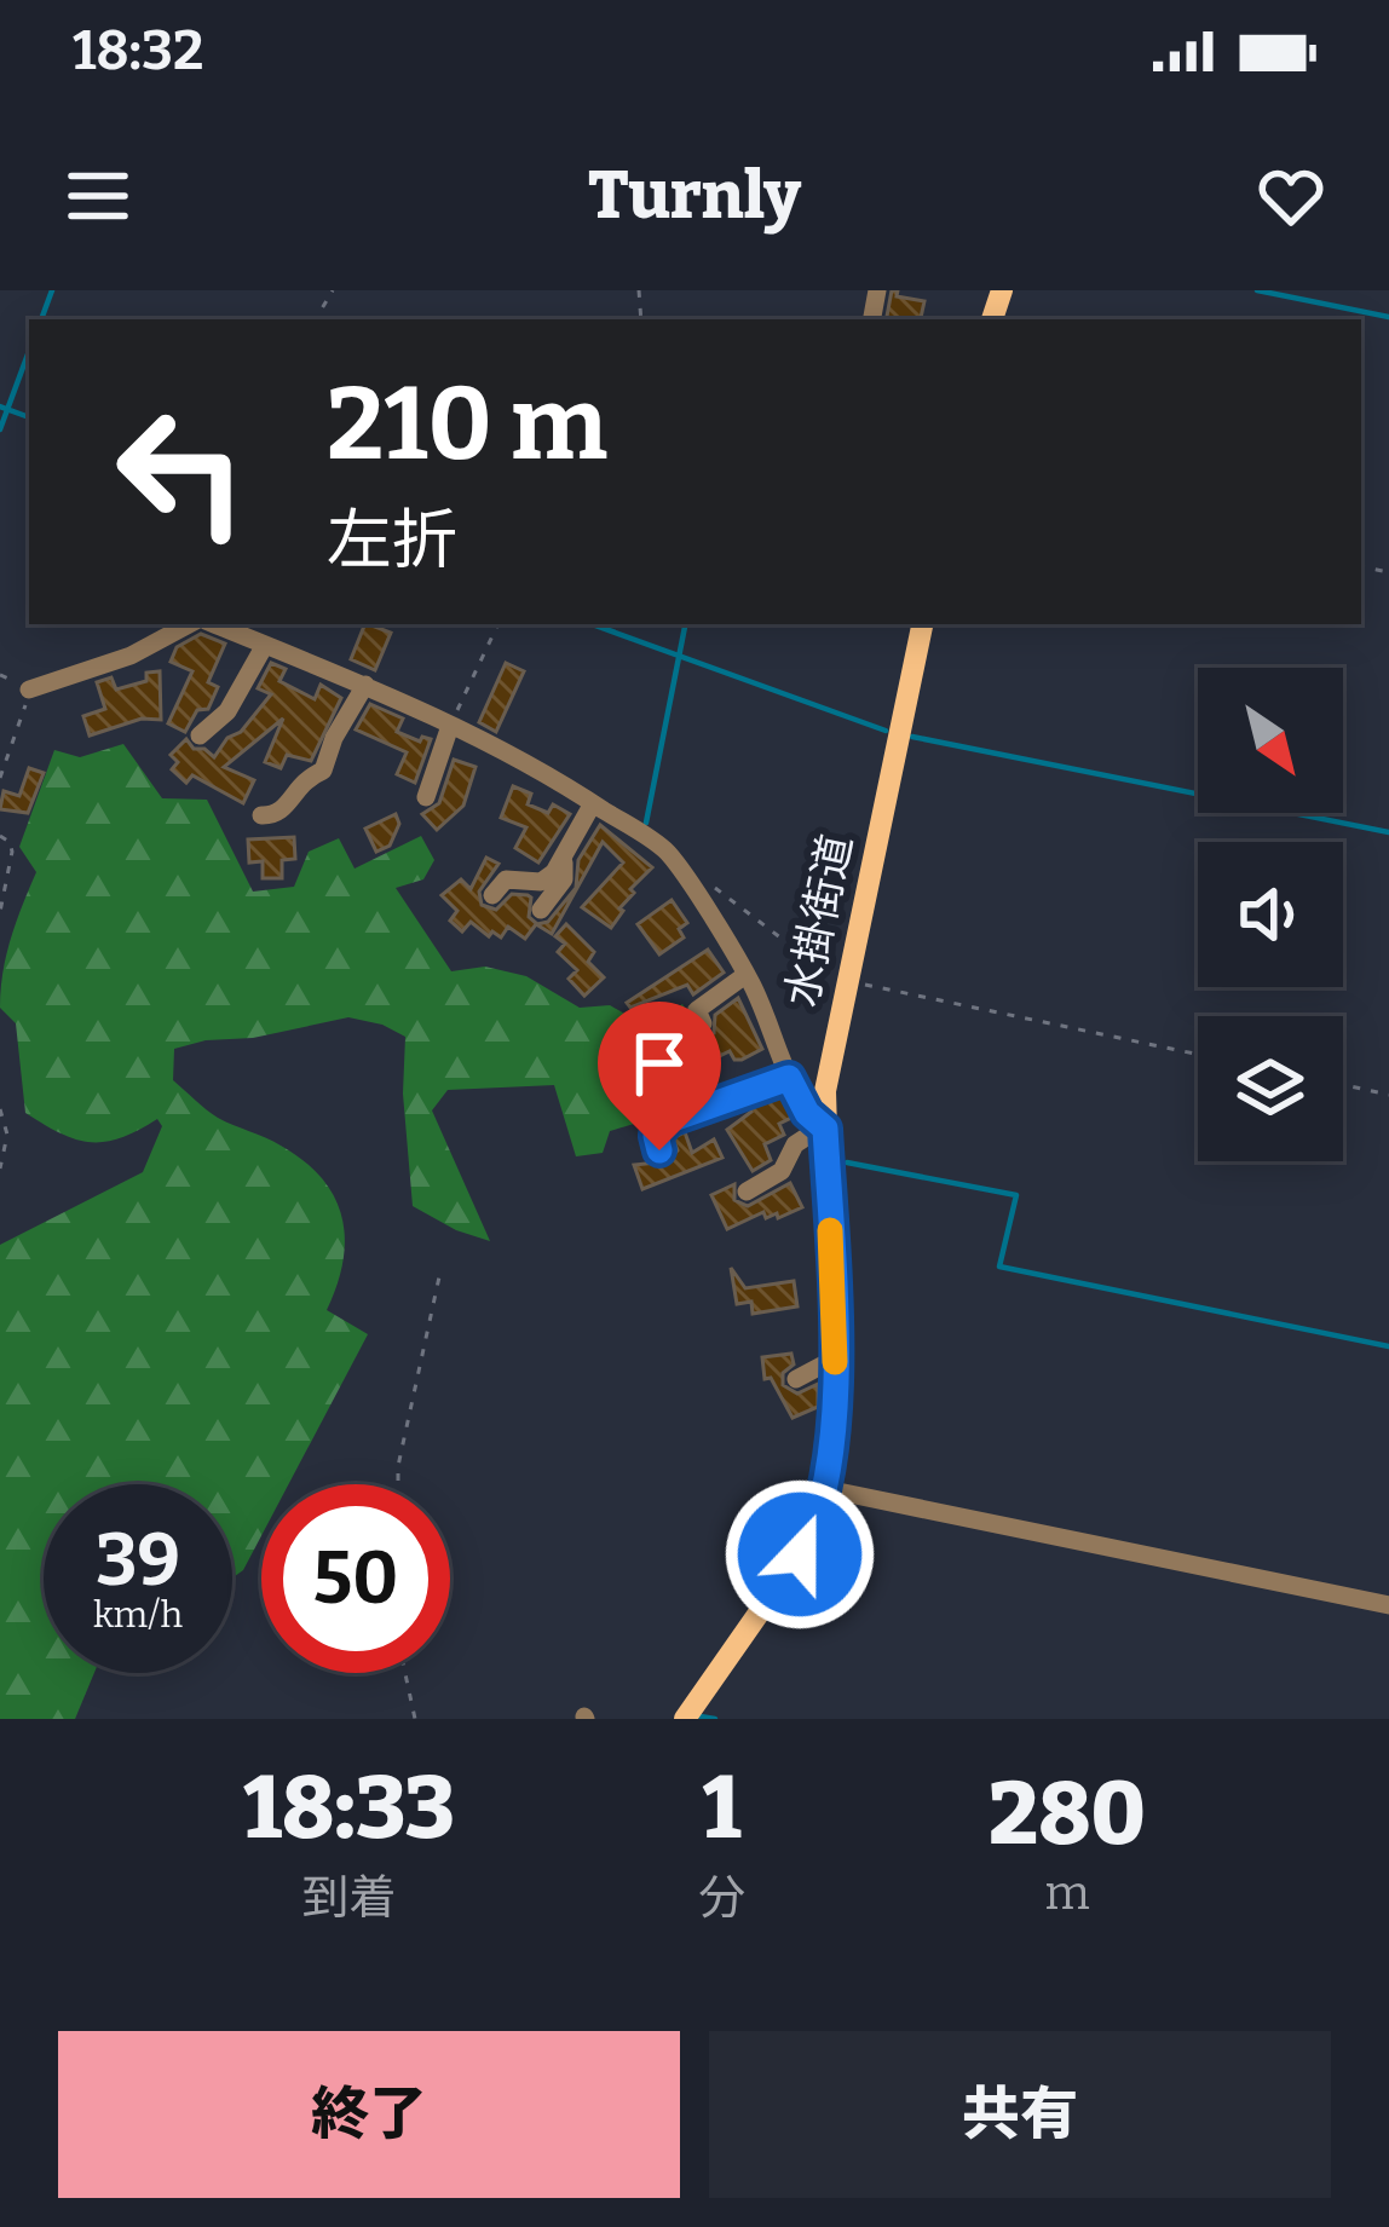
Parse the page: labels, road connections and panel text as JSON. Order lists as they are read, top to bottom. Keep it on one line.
{"streets":{"main road":["水掛街道"]},"north":"bottom right","page":{"status":"18:32","header":"Turnly","turn":["210 m","左折"],"speed":"39 km/h","limit":"50","eta":["18:33","到着","1","分","280","m"],"buttons":["終了","共有"]}}
